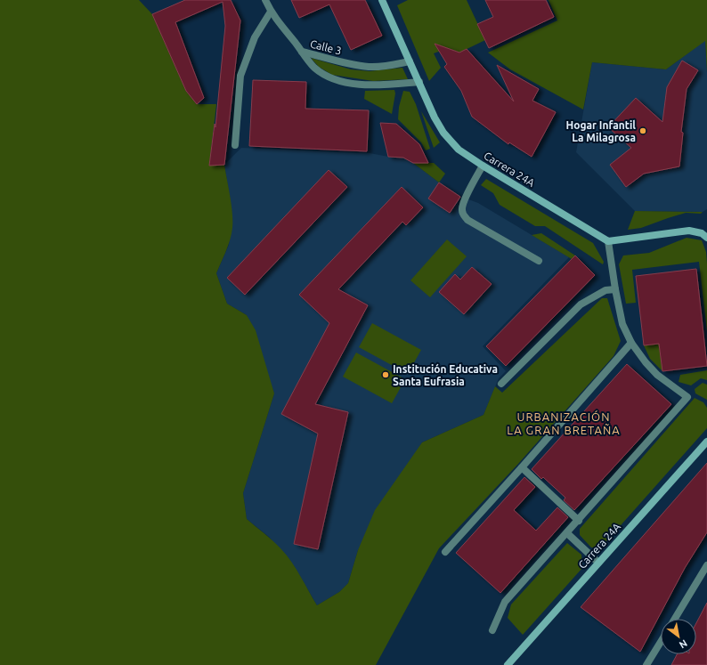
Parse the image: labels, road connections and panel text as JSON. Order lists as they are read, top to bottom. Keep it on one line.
{"streets":{"street":["Calle 3","Carrera 24A"]},"crossings":[["Calle 3","Carrera 24A"]],"districts":["URBANIZACIÓN LA GRAN BRETAÑA"],"places":["Hogar Infantil La Milagrosa","Institución Educativa Santa Eufrasia"],"north":"bottom right"}
